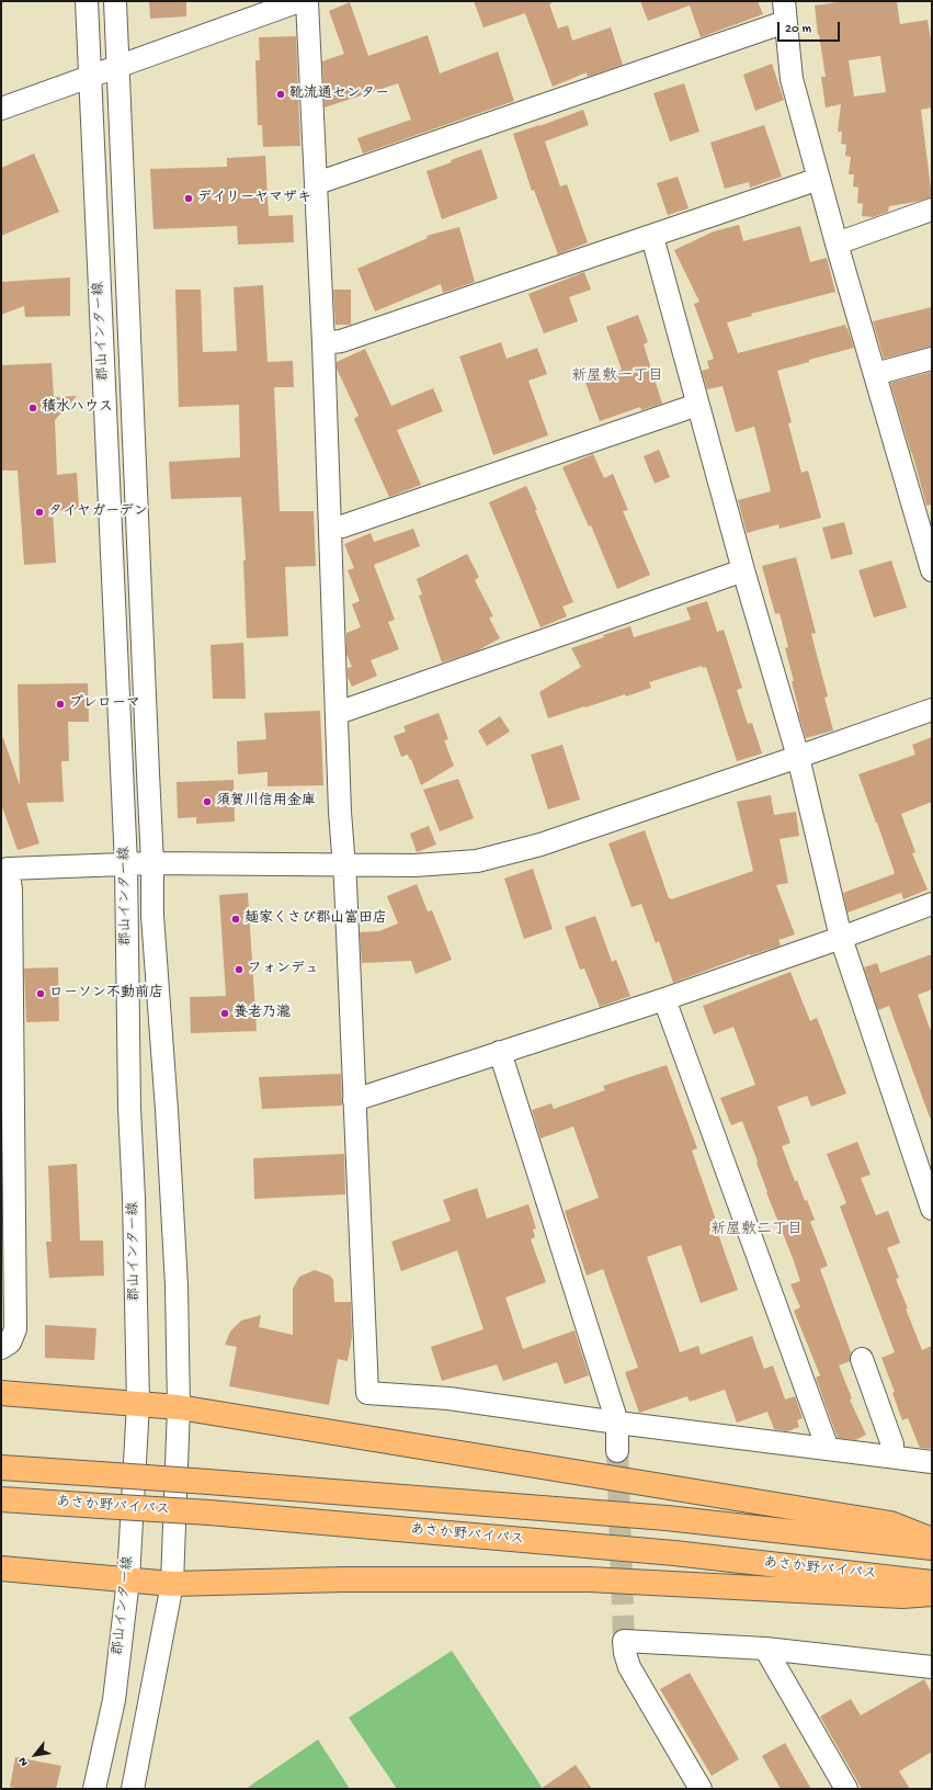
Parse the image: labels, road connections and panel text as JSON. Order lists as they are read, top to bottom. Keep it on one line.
{"streets":{"highway":["あさか野バイパス"],"street":["郡山インター線"]},"districts":["新屋敷一丁目","新屋敷二丁目"],"places":["靴流通センター","デイリーヤマザキ","積水ハウス","タイヤガーデン","プレローマ","須賀川信用金庫","麺家くさび郡山富田店","フォンデュ","ローソン不動前店","養老乃瀧"],"scale_bar":"20 m","north":"bottom left"}
